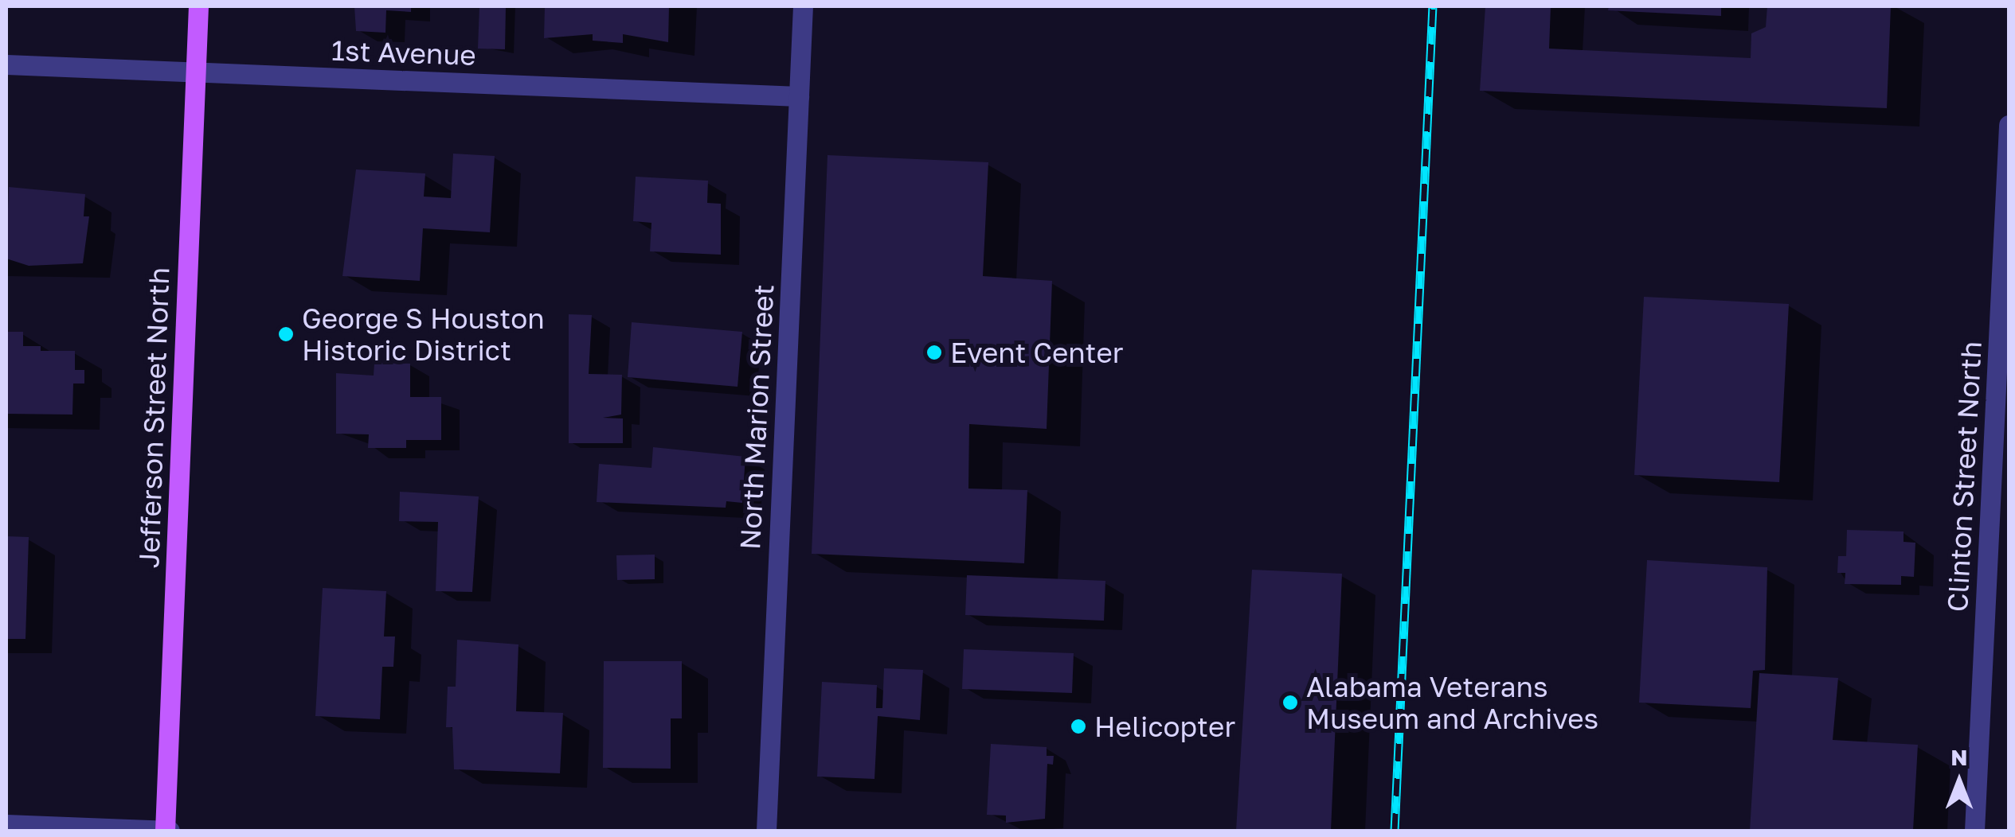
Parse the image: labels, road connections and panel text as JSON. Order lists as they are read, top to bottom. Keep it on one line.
{"streets":{"main road":["Jefferson Street North"],"street":["1st Avenue","North Marion Street","Clinton Street North"]},"crossings":[["1st Avenue","North Marion Street"],["1st Avenue","Jefferson Street North"]],"places":["George S Houston Historic District","Event Center","Alabama Veterans Museum and Archives","Helicopter"],"north":"top"}
